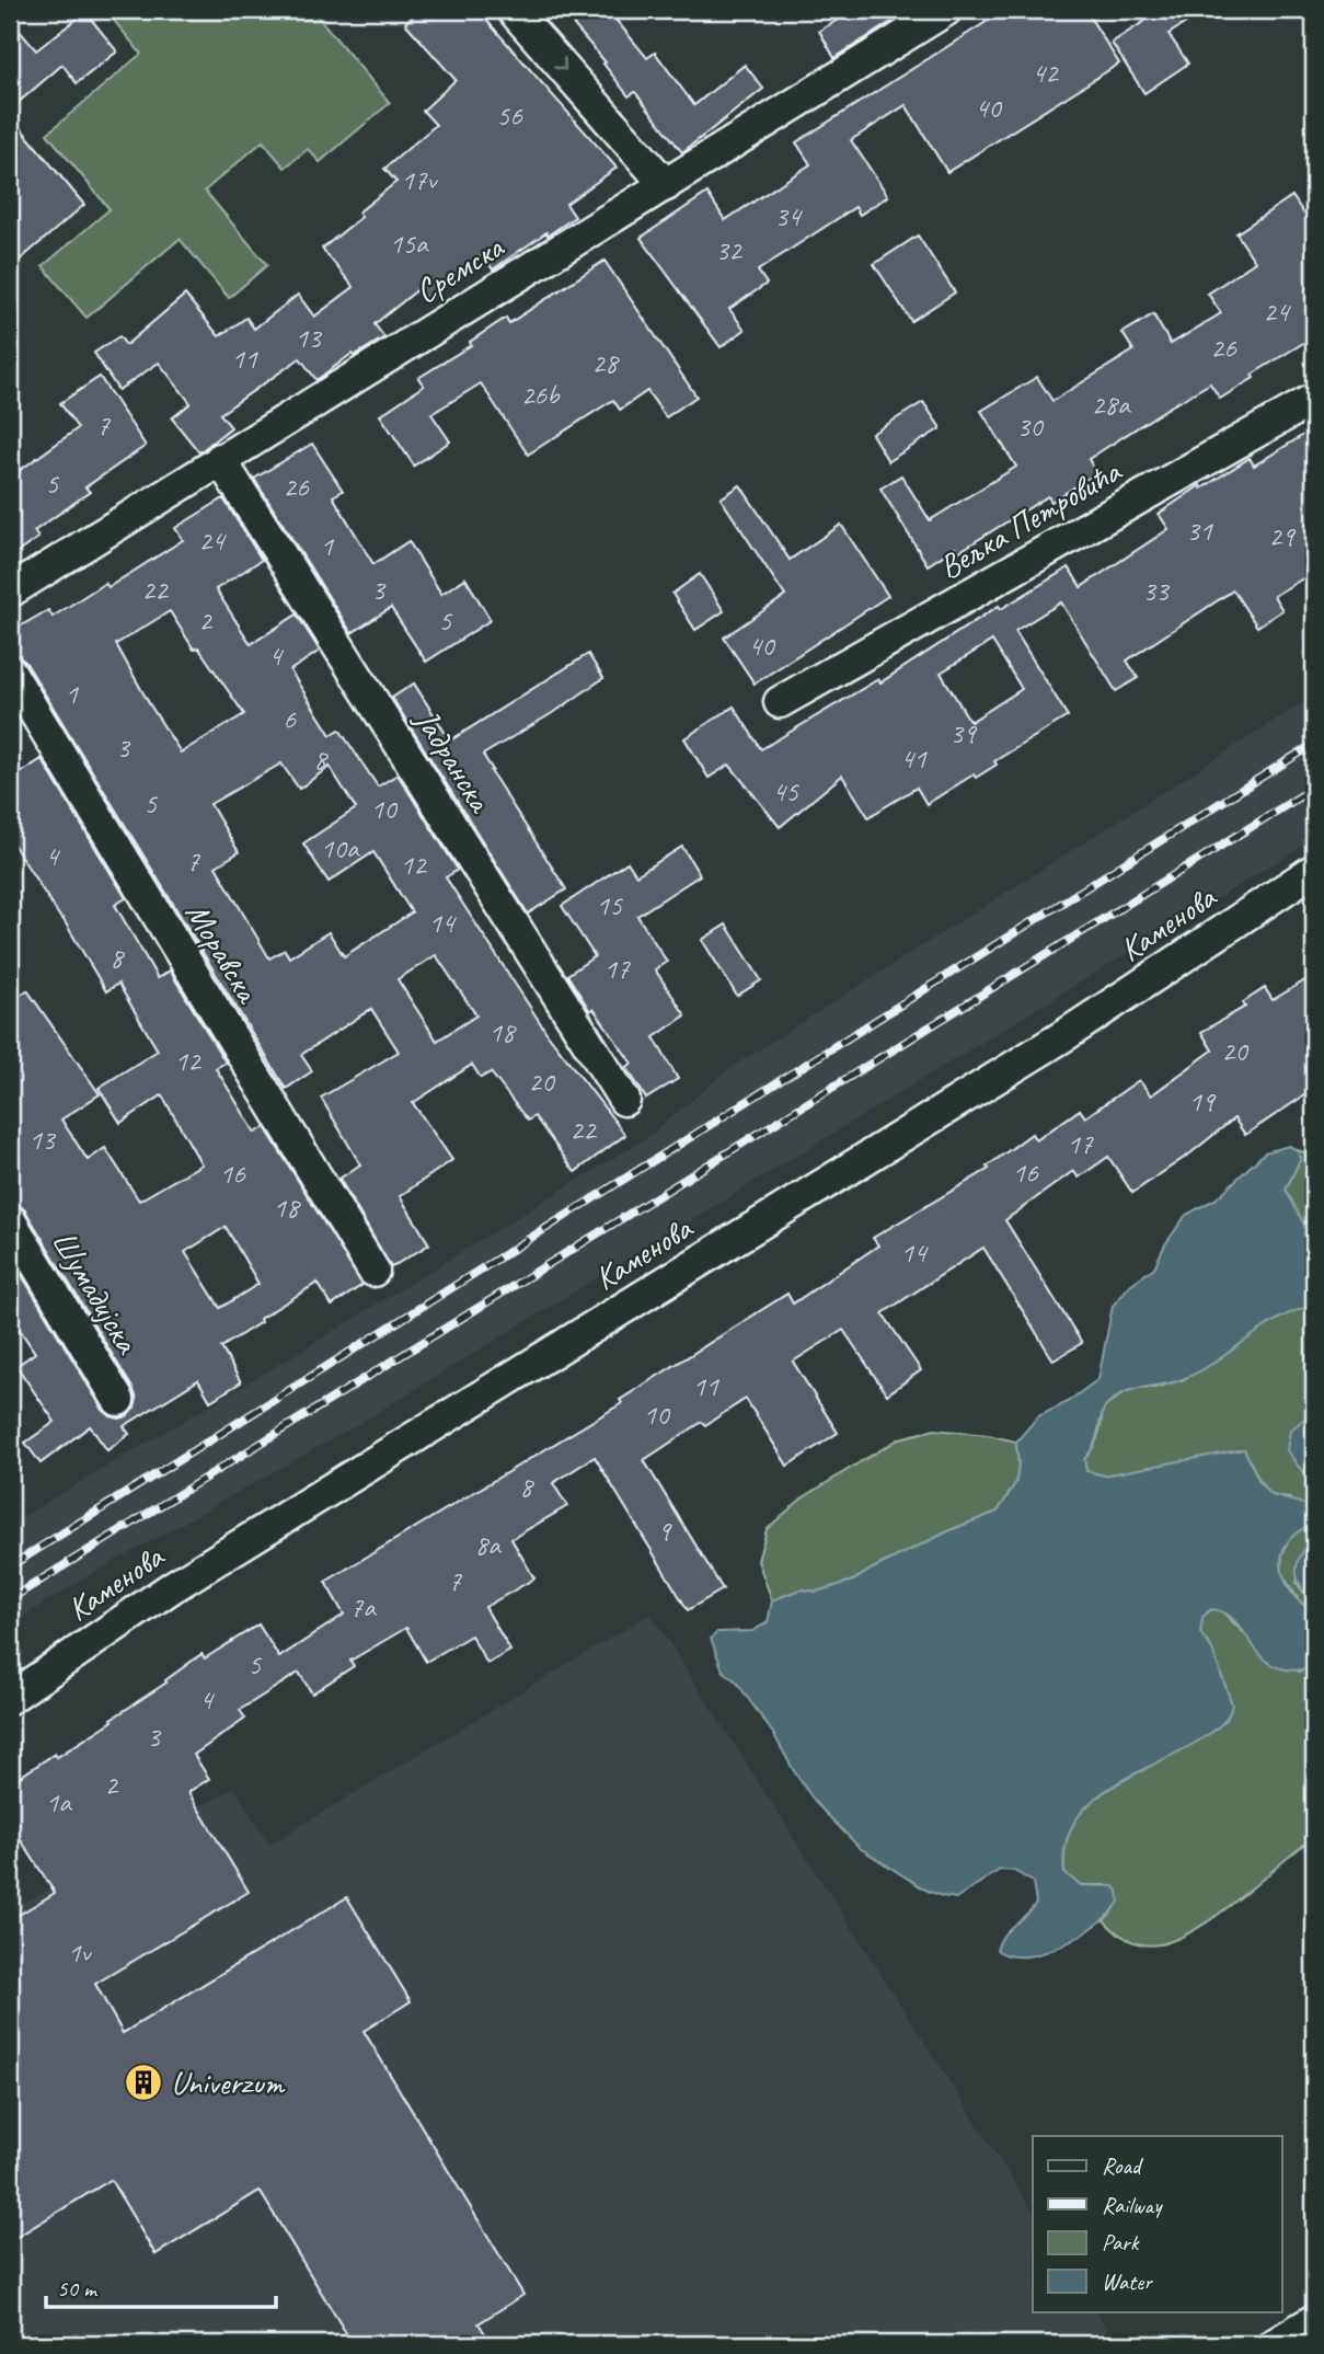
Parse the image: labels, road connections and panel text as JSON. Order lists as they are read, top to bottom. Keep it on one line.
{"streets":{"street":["Сремска","Вељка Петровића","Јадранска","Каменова","Моравска","Шумадијска"]},"crossings":[["Сремска","Јадранска"]],"places":{"building":["Univerzum"]},"house_numbers":["42","40","56","17v","34","15a","32","24","13","26","11","28","26b","28a","7","30","5","26","31","29","24","1","22","3","33","2","5","40","4","1","6","39","3","41","8","45","5","10","10a","4","7","12","15","14","8","17","18","20","12","20","19","22","13","17","16","16","18","14","11","10","8","9","8a","7","7a","5","4","3","2","1a","1v"],"legend":["Road","Railway","Park","Water"],"scale_bar":"50 m"}
